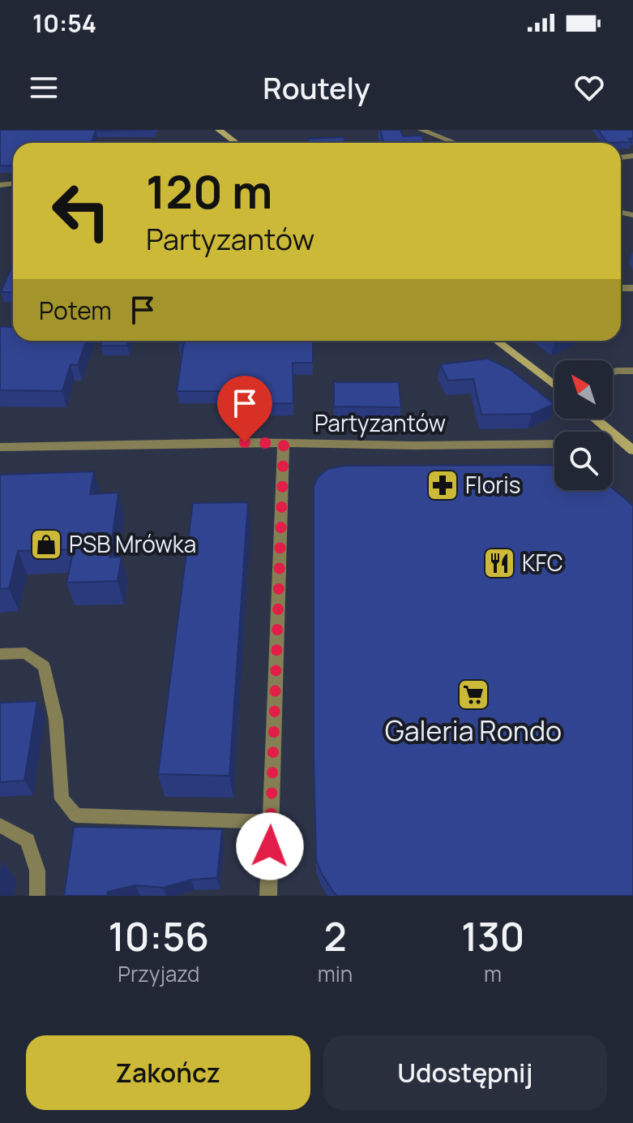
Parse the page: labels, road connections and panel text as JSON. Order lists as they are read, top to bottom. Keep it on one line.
{"streets":{"street":["Partyzantów"]},"places":{"pharmacy":["Floris"],"shop":["PSB Mrówka"],"restaurant":["KFC"],"supermarket":["Galeria Rondo"]},"north":"top left","page":{"status":"10:54","header":"Routely","turn":["120 m","Partyzantów"],"then":"Potem","eta":["10:56","Przyjazd","2","min","130","m"],"buttons":["Zakończ","Udostępnij"]}}
